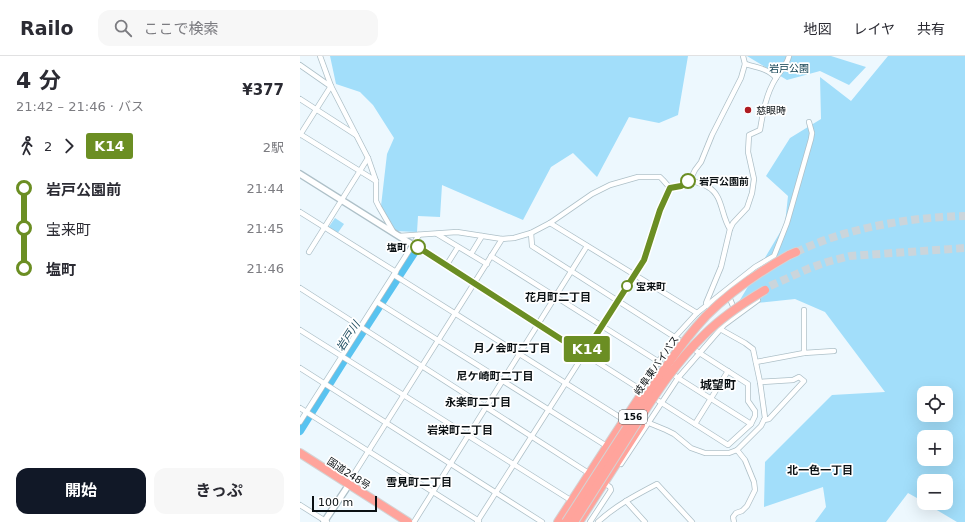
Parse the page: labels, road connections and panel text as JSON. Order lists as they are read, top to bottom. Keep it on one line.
{"streets":{"highway":["岐阜東バイパス","156","国道248号"]},"crossings":[["岐阜東バイパス","156"]],"districts":["花月町二丁目","月ノ会町二丁目","尼ケ崎町二丁目","城望町","永楽町二丁目","岩栄町二丁目","北一色一丁目","雪見町二丁目"],"water":["岩戸川"],"parks":["岩戸公園"],"places":["慈眼時","岩戸公園前","塩町","宝来町"],"lines":["bus line K14"],"scale_bar":"100 m","page":{"header":"Railo","search":"ここで検索","nav":["地図","レイヤ","共有"],"heading":["4 分","21:42 – 21:46 · バス","¥377"],"on_map":"K14","legs":["2","K14","2駅"],"list":[{"name":"岩戸公園前","value":"21:44"},{"name":"宝来町","value":"21:45"},{"name":"塩町","value":"21:46"}],"map_buttons":["+","−"],"buttons":["開始","きっぷ"],"scale":"100 m"}}
